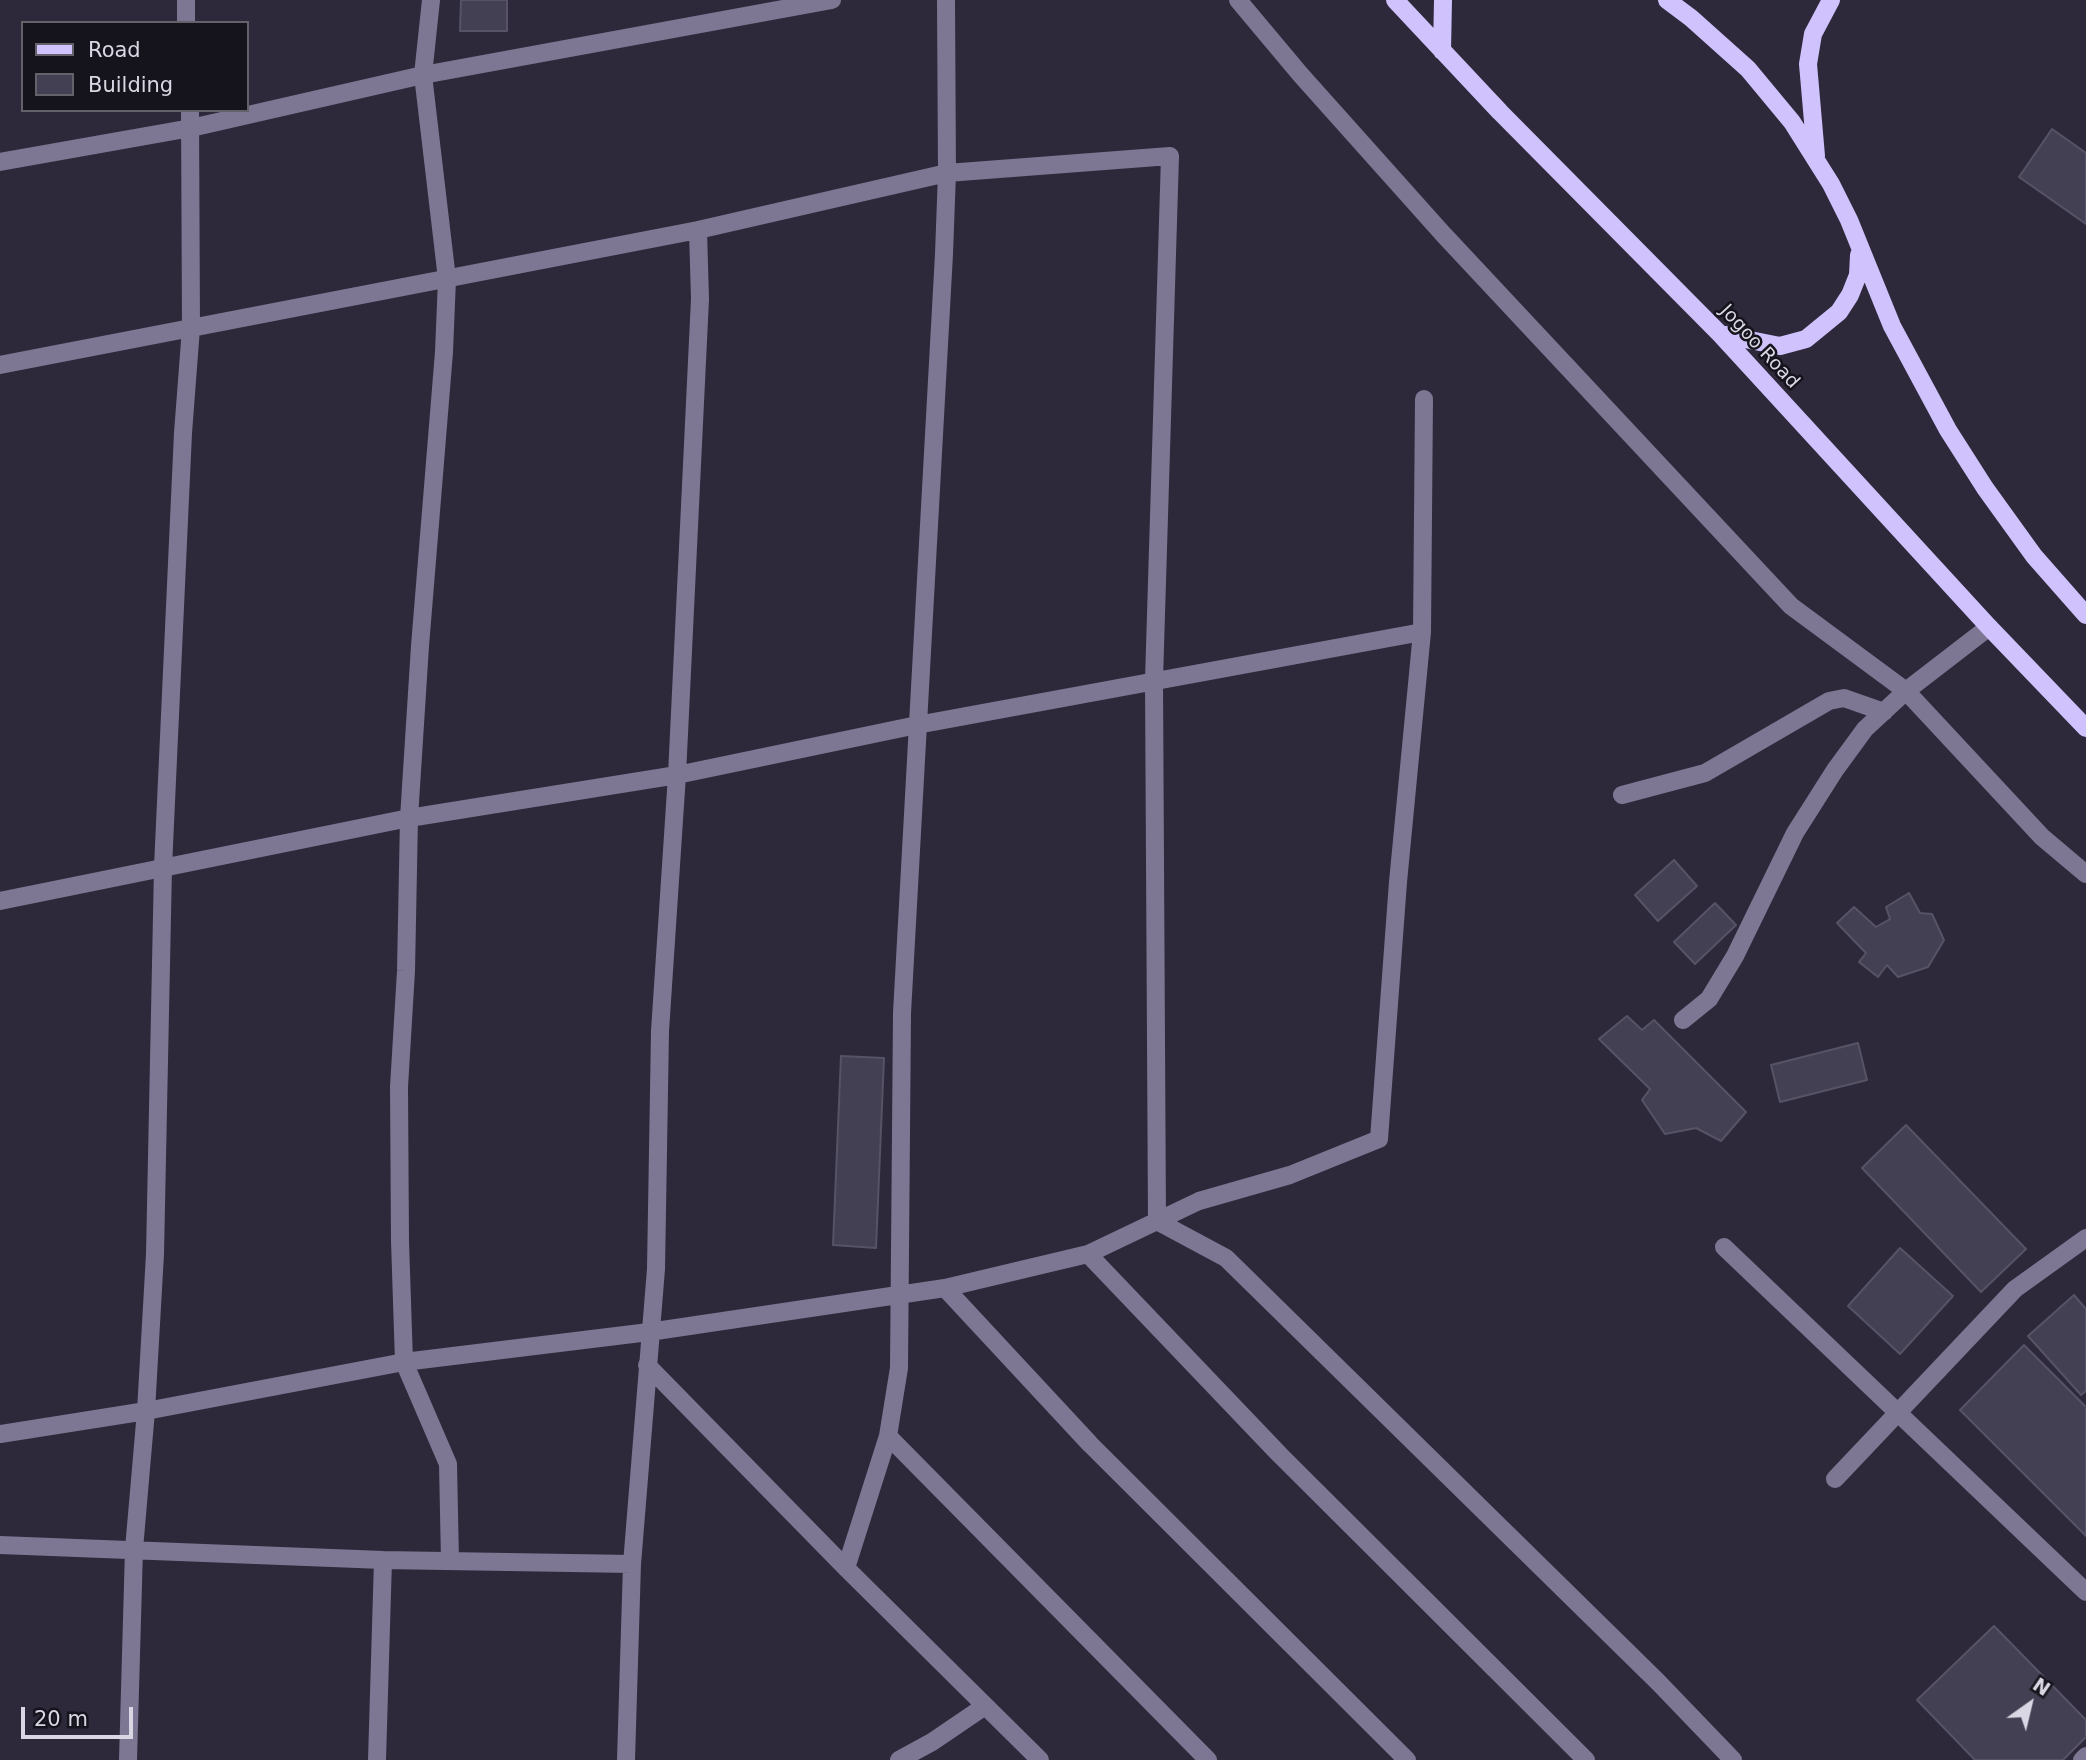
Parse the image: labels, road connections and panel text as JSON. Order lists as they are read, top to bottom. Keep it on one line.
{"streets":{"main road":["Jogoo Road"]},"legend":["Road","Building"],"scale_bar":"20 m","north":"top right"}
